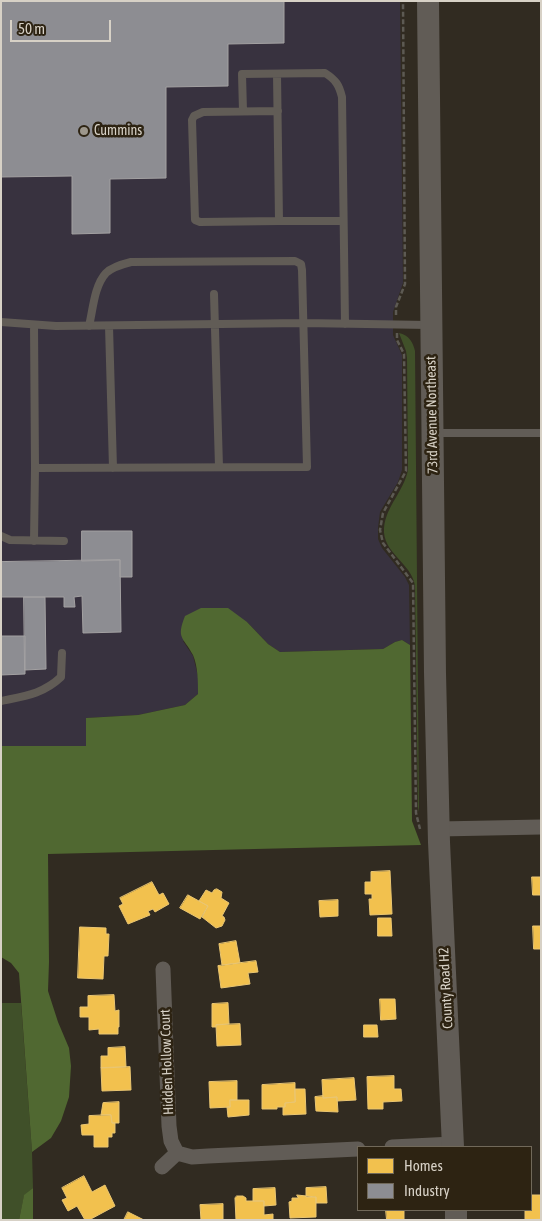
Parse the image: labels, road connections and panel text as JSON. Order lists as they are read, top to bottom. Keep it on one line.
{"streets":{"street":["73rd Avenue Northeast","County Road H2","Hidden Hollow Court"]},"crossings":[["73rd Avenue Northeast","County Road H2"]],"places":["Cummins"],"legend":["Homes","Industry"],"scale_bar":"50 m"}
